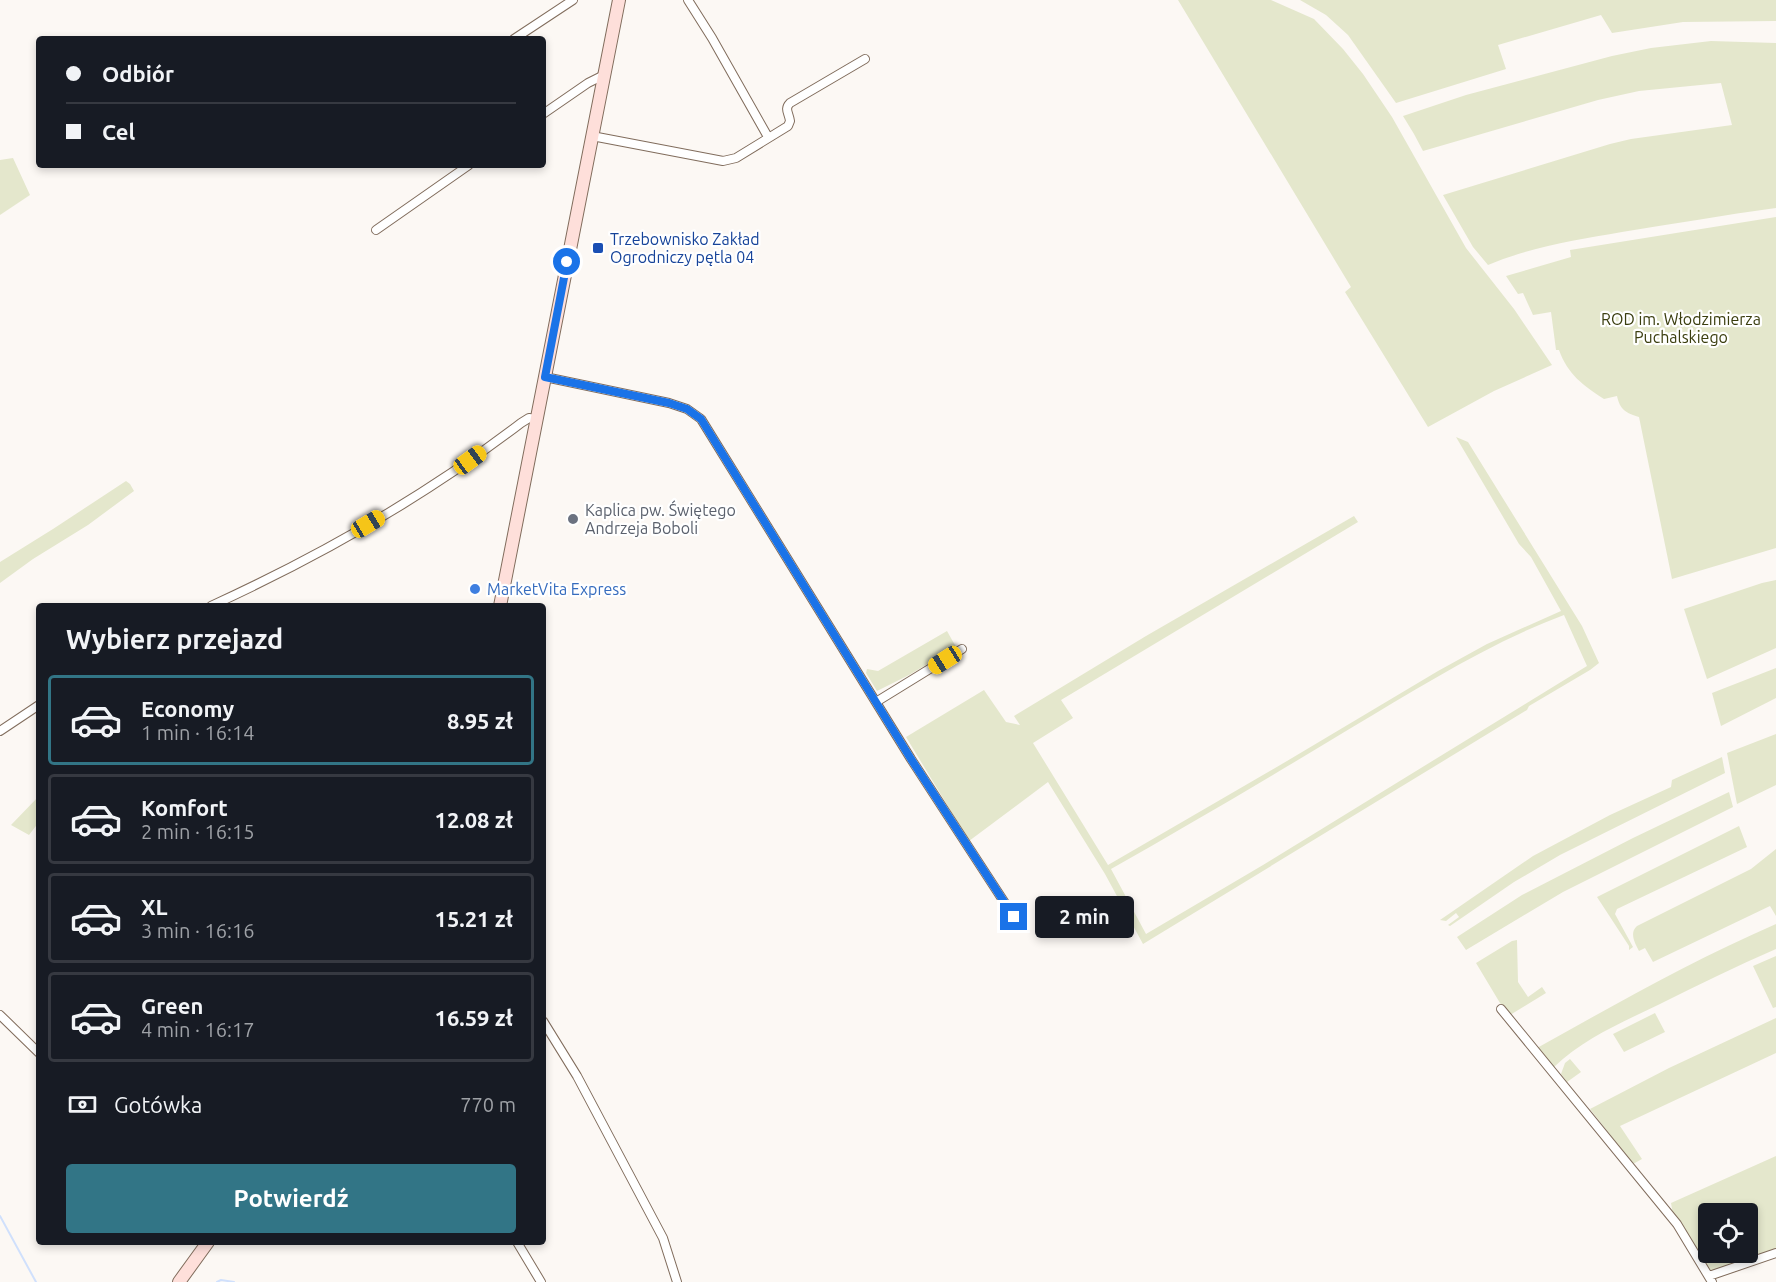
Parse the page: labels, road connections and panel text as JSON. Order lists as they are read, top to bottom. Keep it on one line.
{"parks":["ROD im. Włodzimierza Puchalskiego"],"places":{"transit":["Trzebownisko Zakład Ogrodniczy pętla 04"],"other":["Kaplica pw. Świętego Andrzeja Boboli","MarketVita Express"]},"page":{"banner":["Odbiór","Cel"],"heading":"Wybierz przejazd","list":[{"name":"Economy","note":"1 min · 16:14","value":"8.95 zł"},{"name":"Komfort","note":"2 min · 16:15","value":"12.08 zł"},{"name":"XL","note":"3 min · 16:16","value":"15.21 zł"},{"name":"Green","note":"4 min · 16:17","value":"16.59 zł"}],"bubble":"2 min","pay":["Gotówka","770 m"],"buttons":"Potwierdź"}}
